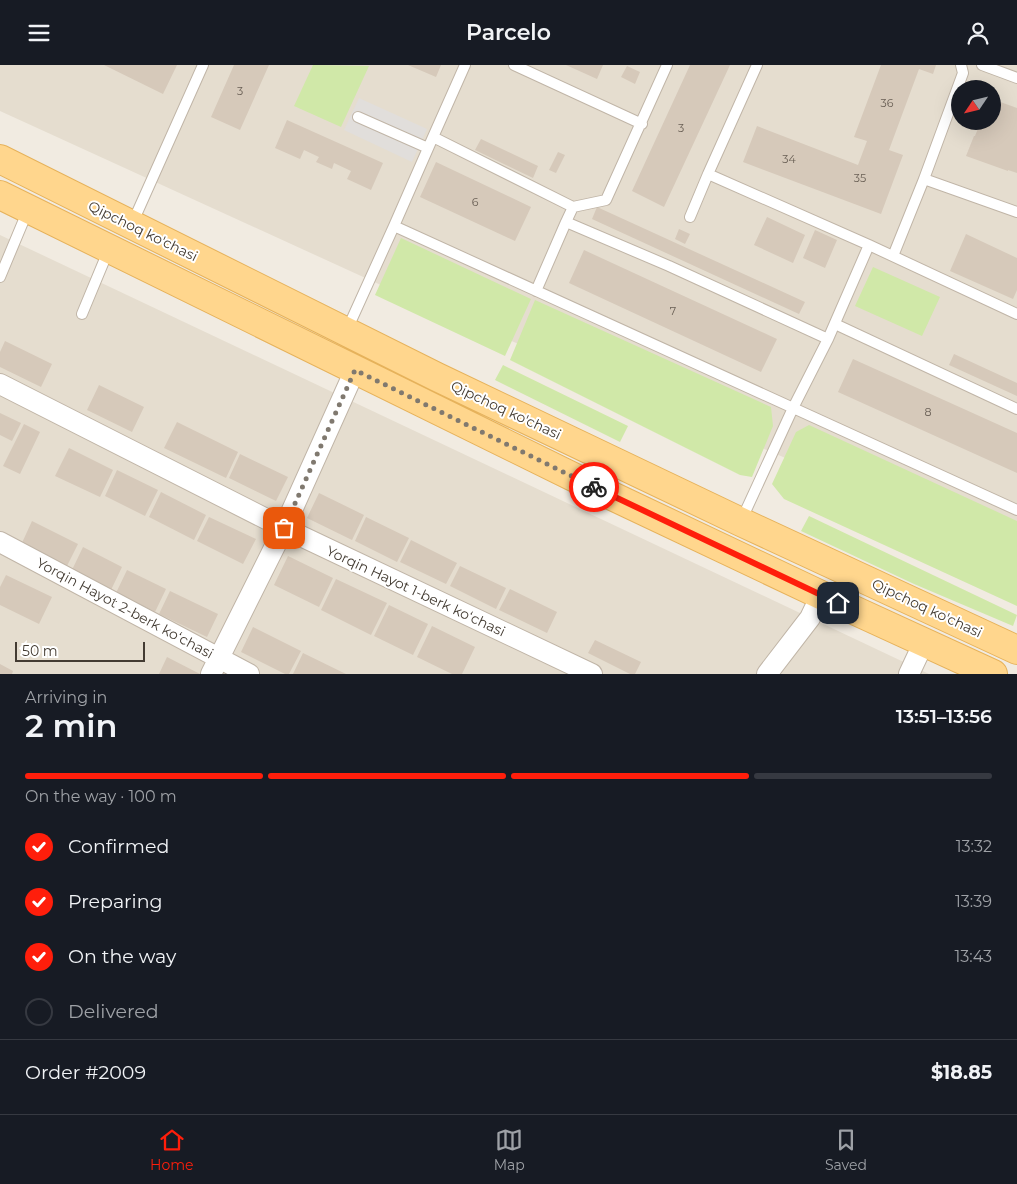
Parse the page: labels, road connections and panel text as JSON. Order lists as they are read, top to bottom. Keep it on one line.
{"streets":{"main road":["Qipchoq ko'chasi"],"street":["Yorqin Hayot 1-berk koʻchasi","Yorqin Hayot 2-berk koʻchasi"]},"house_numbers":["3","36","3","34","35","6","7","8"],"scale_bar":"50 m","north":"bottom left","page":{"header":"Parcelo","scale":"50 m","heading":["2 min","Arriving in","13:51–13:56"],"panel":["Order #2009","$18.85"],"bar":"On the way · 100 m","list":[["Confirmed","13:32"],["Preparing","13:39"],["On the way","13:43"],"Delivered"],"tabs":["Home","Map","Saved"]}}
